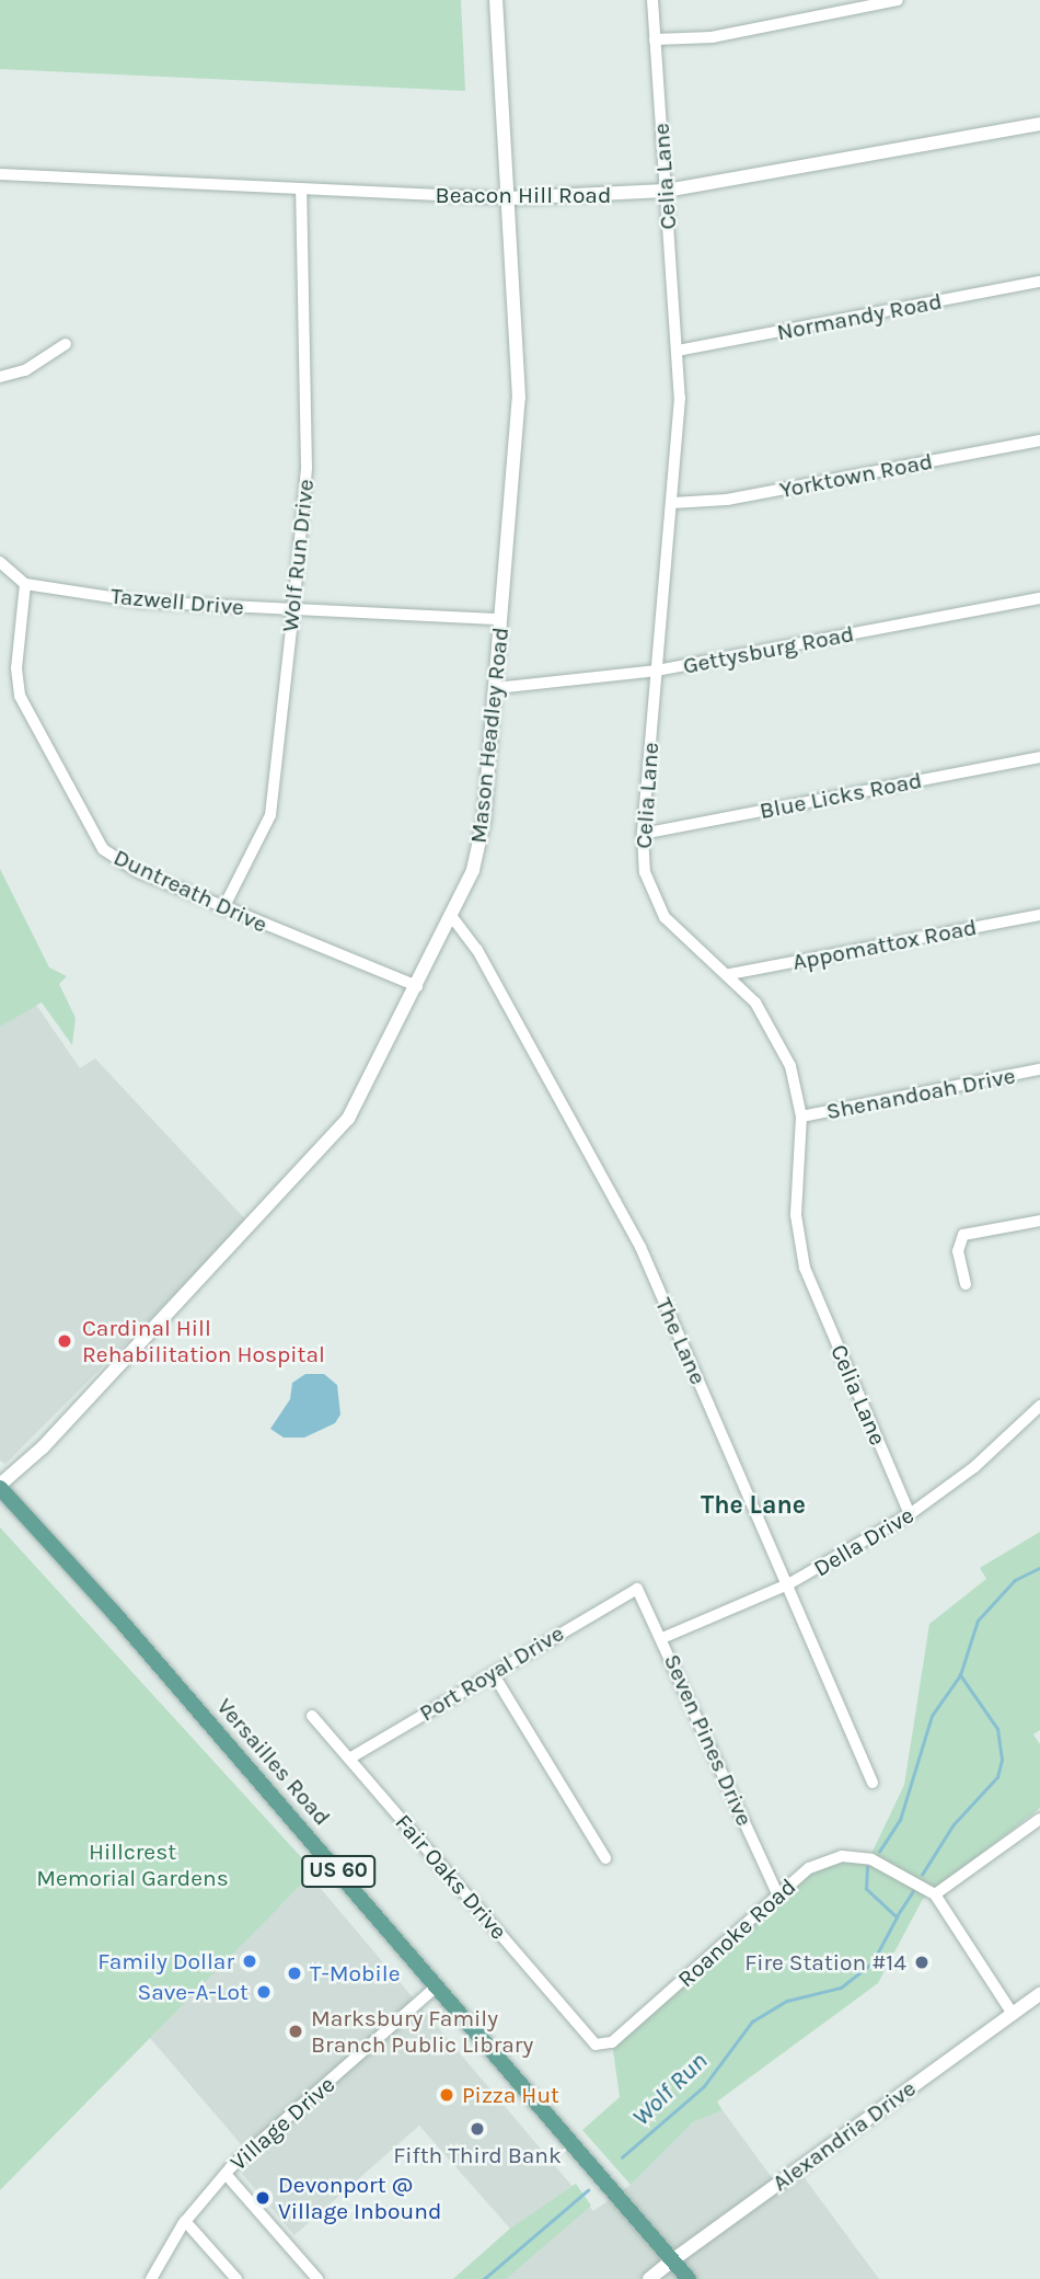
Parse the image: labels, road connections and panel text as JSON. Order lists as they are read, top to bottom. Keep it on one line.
{"streets":{"main road":["Beacon Hill Road","Mason Headley Road","Versailles Road","US 60","Alexandria Drive"],"street":["Celia Lane","Normandy Road","Yorktown Road","Wolf Run Drive","Tazwell Drive","Gettysburg Road","Blue Licks Road","Duntreath Drive","Appomattox Road","Shenandoah Drive","The Lane","Della Drive","Port Royal Drive","Seven Pines Drive","Fair Oaks Drive","Roanoke Road","Village Drive"]},"crossings":[["Celia Lane","Beacon Hill Road"],["Celia Lane","Normandy Road"],["Celia Lane","Yorktown Road"],["Celia Lane","Gettysburg Road"],["Celia Lane","Blue Licks Road"],["Celia Lane","Appomattox Road"],["Celia Lane","Shenandoah Drive"],["Celia Lane","Della Drive"],["Beacon Hill Road","Wolf Run Drive"],["Beacon Hill Road","Mason Headley Road"],["Wolf Run Drive","Tazwell Drive"],["Wolf Run Drive","Duntreath Drive"],["Tazwell Drive","Mason Headley Road"],["Tazwell Drive","Duntreath Drive"],["Gettysburg Road","Mason Headley Road"],["Mason Headley Road","Duntreath Drive"],["Mason Headley Road","The Lane"],["Mason Headley Road","Versailles Road"],["The Lane","Della Drive"],["Della Drive","Seven Pines Drive"],["Port Royal Drive","Seven Pines Drive"],["Port Royal Drive","Fair Oaks Drive"],["Seven Pines Drive","Roanoke Road"],["Versailles Road","Village Drive"],["Versailles Road","Alexandria Drive"],["Fair Oaks Drive","Roanoke Road"]],"districts":["The Lane"],"water":["Wolf Run"],"parks":["Hillcrest Memorial Gardens"],"places":["Cardinal Hill Rehabilitation Hospital","Family Dollar","Fire Station #14","T-Mobile","Save-A-Lot","Marksbury Family Branch Public Library","Pizza Hut","Fifth Third Bank","Devonport @ Village Inbound"]}
